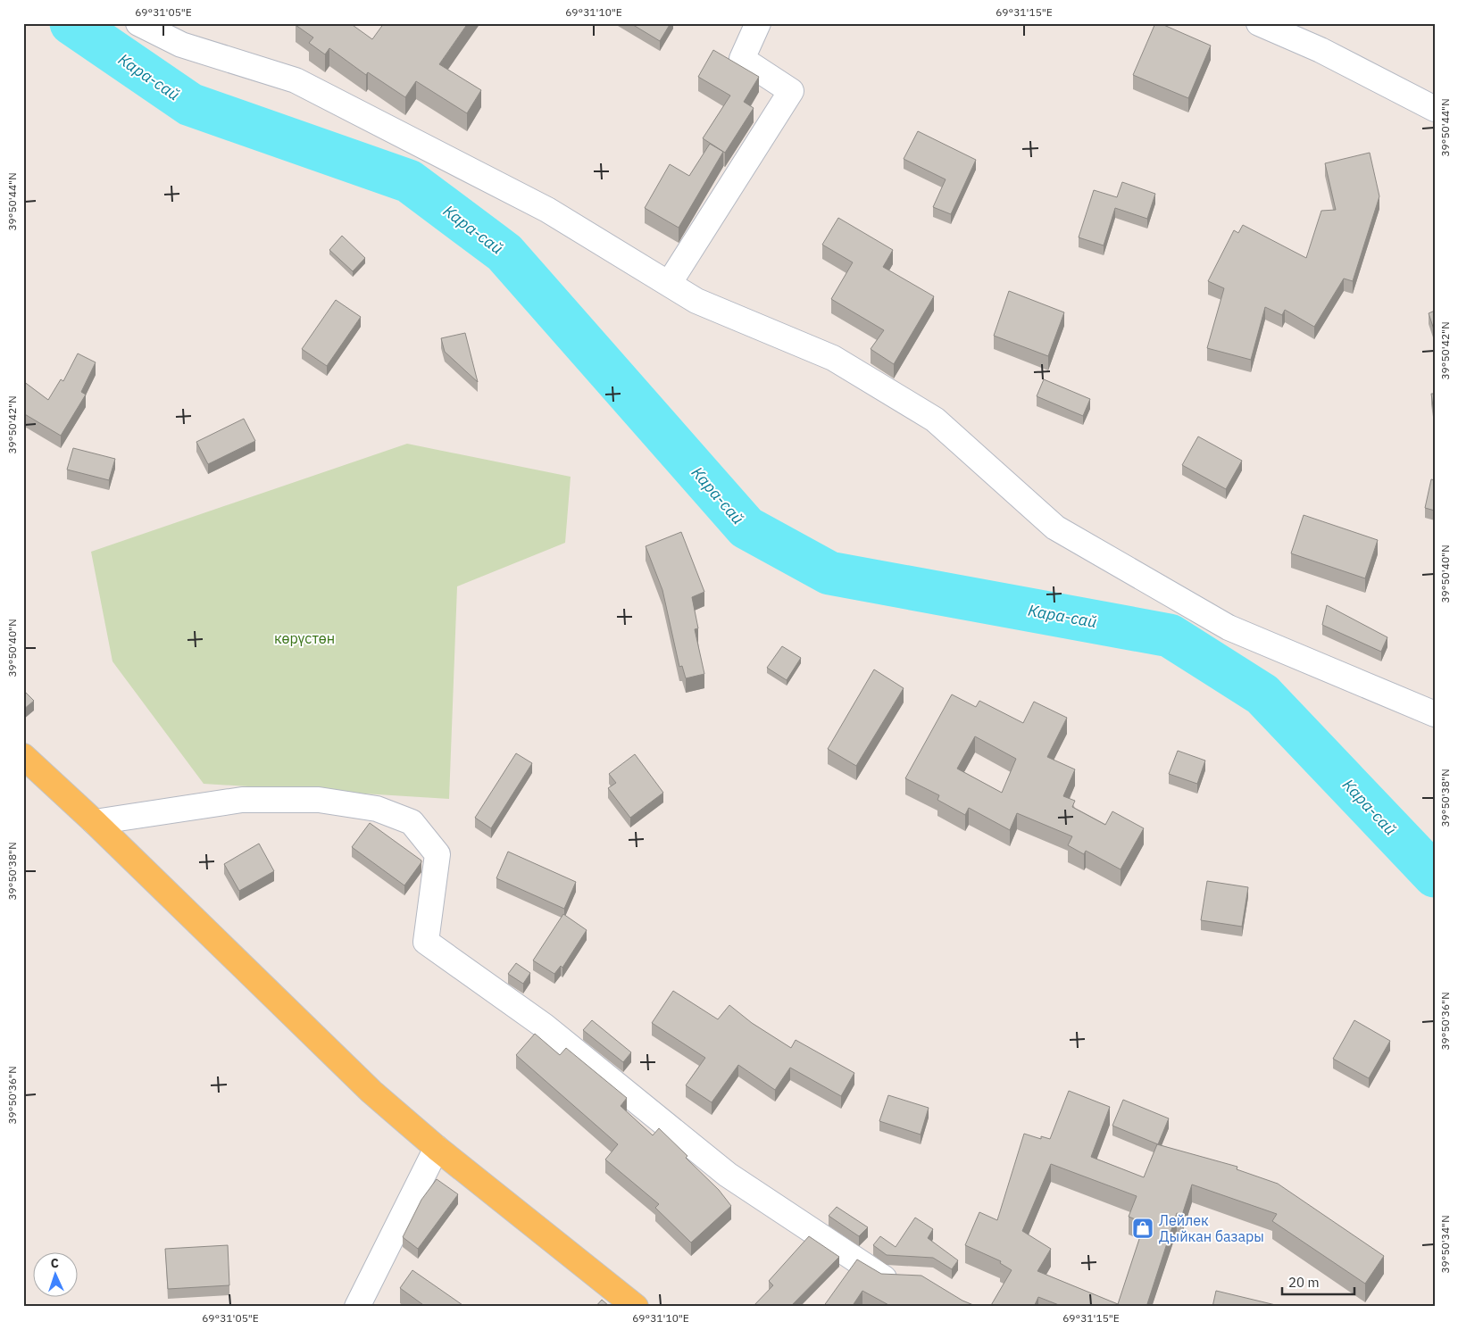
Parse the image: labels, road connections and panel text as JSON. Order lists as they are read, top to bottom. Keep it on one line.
{"water":["Кара-сай"],"parks":["көрүстөн"],"places":{"shop":["Лейлек Дыйкан базары"]},"scale_bar":"20 m","north":"top","coordinates":["69°31'05\"E","69°31'10\"E","69°31'15\"E","39°50'44\"N","39°50'42\"N","39°50'40\"N","39°50'38\"N","39°50'36\"N","39°50'34\"N"]}
